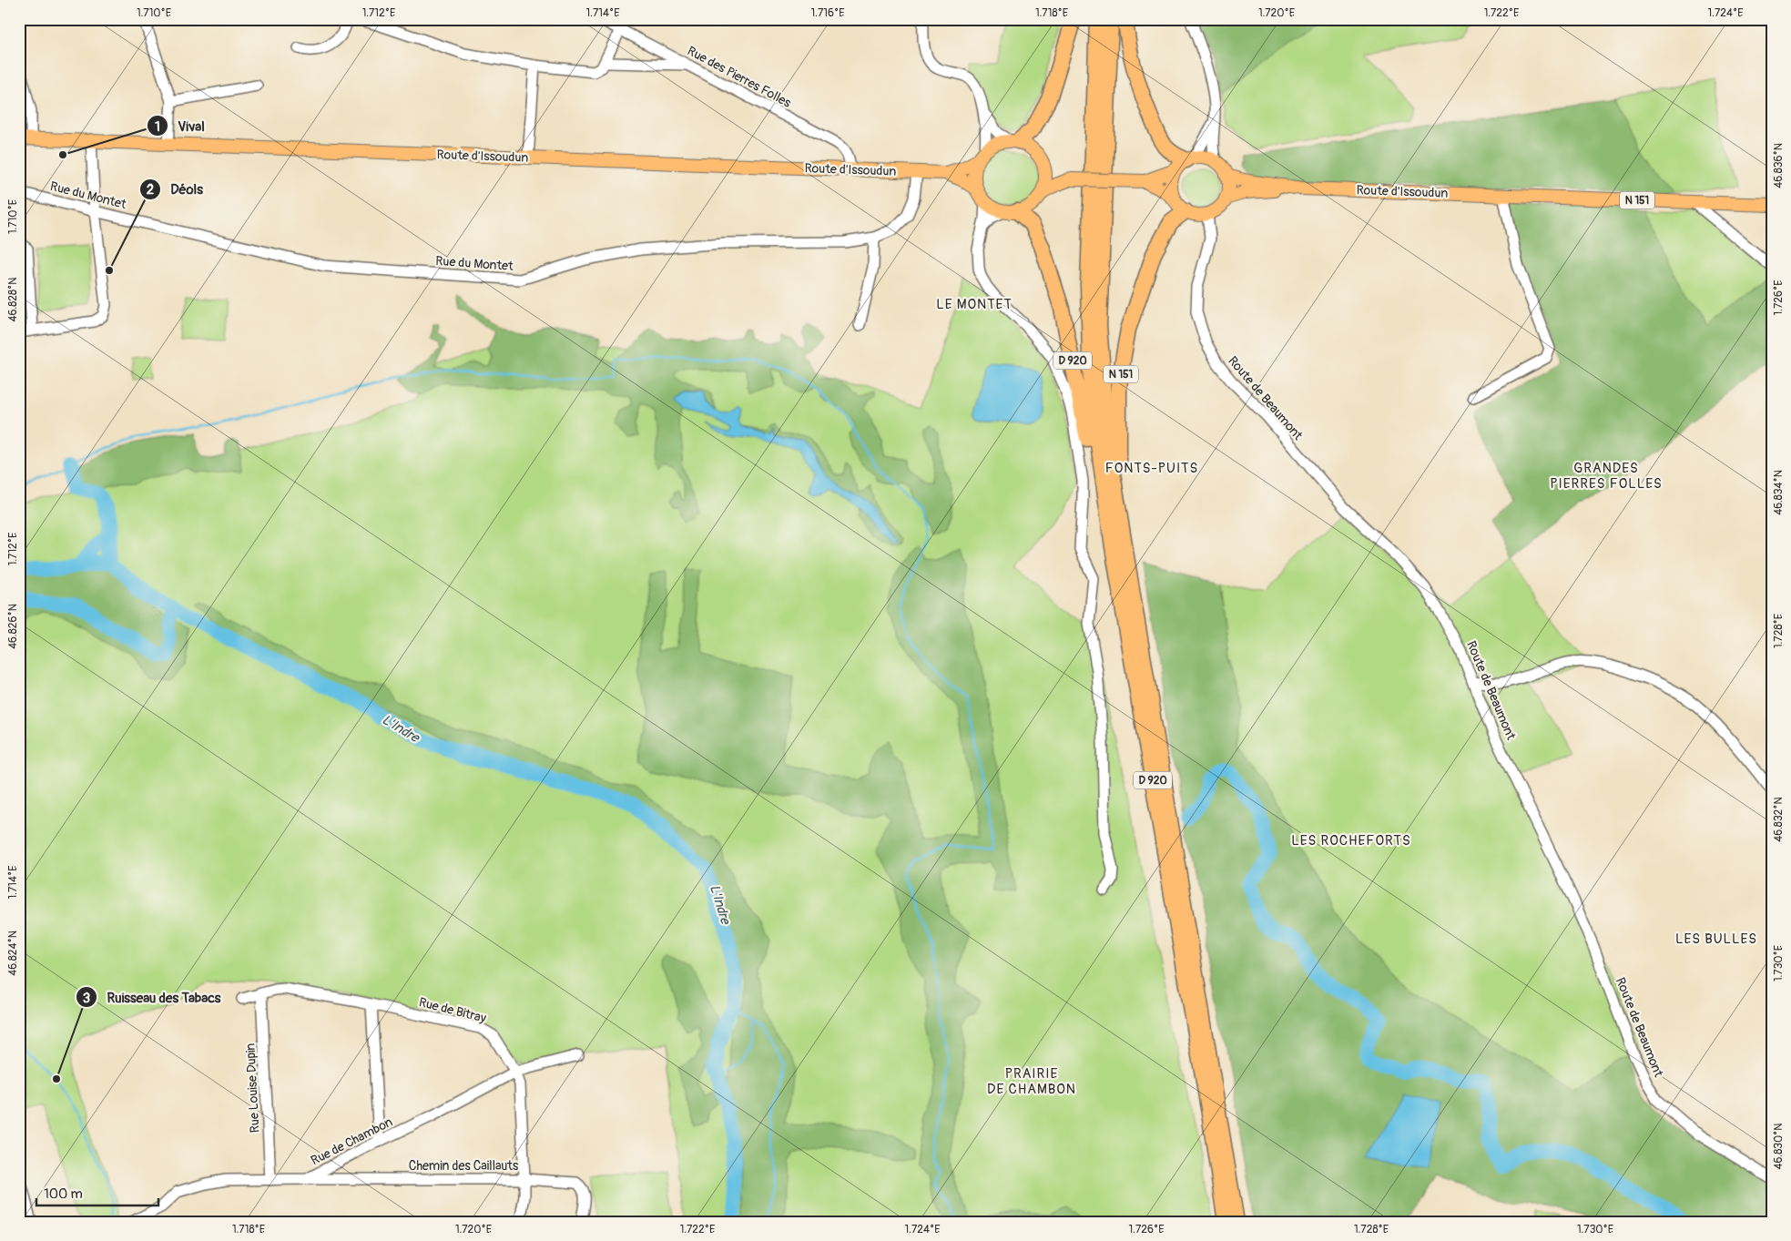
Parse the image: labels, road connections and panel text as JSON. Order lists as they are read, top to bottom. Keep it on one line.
{"streets":{"highway":["N 151","D 920"],"main road":["Route d'Issoudun"],"street":["Rue des Pierres Folles","Rue du Montet","Route de Beaumont","Rue de Bitray","Rue Louise Dupin","Rue de Chambon","Chemin des Caillauts"]},"crossings":[["Rue des Pierres Folles","Route d'Issoudun"],["Route d'Issoudun","Rue du Montet"],["Route d'Issoudun","N 151"],["Route d'Issoudun","D 920"],["Route d'Issoudun","Route de Beaumont"],["N 151","D 920"],["N 151","Route de Beaumont"],["Rue de Bitray","Rue Louise Dupin"],["Rue de Bitray","Rue de Chambon"],["Rue de Bitray","Chemin des Caillauts"],["Rue Louise Dupin","Rue de Chambon"],["Rue de Chambon","Chemin des Caillauts"]],"districts":["LE MONTET","FONTS-PUITS","GRANDES PIERRES FOLLES","LES ROCHEFORTS","LES BULLES","PRAIRIE DE CHAMBON"],"water":["L'Indre"],"places":["Vival","Déols","Ruisseau des Tabacs"],"scale_bar":"100 m","coordinates":["1.710°E","1.712°E","1.714°E","1.716°E","1.718°E","1.720°E","1.722°E","1.724°E","46.836°N","1.726°E","46.828°N","46.834°N","46.826°N","1.728°E","46.832°N","46.824°N","1.730°E","46.830°N"]}
